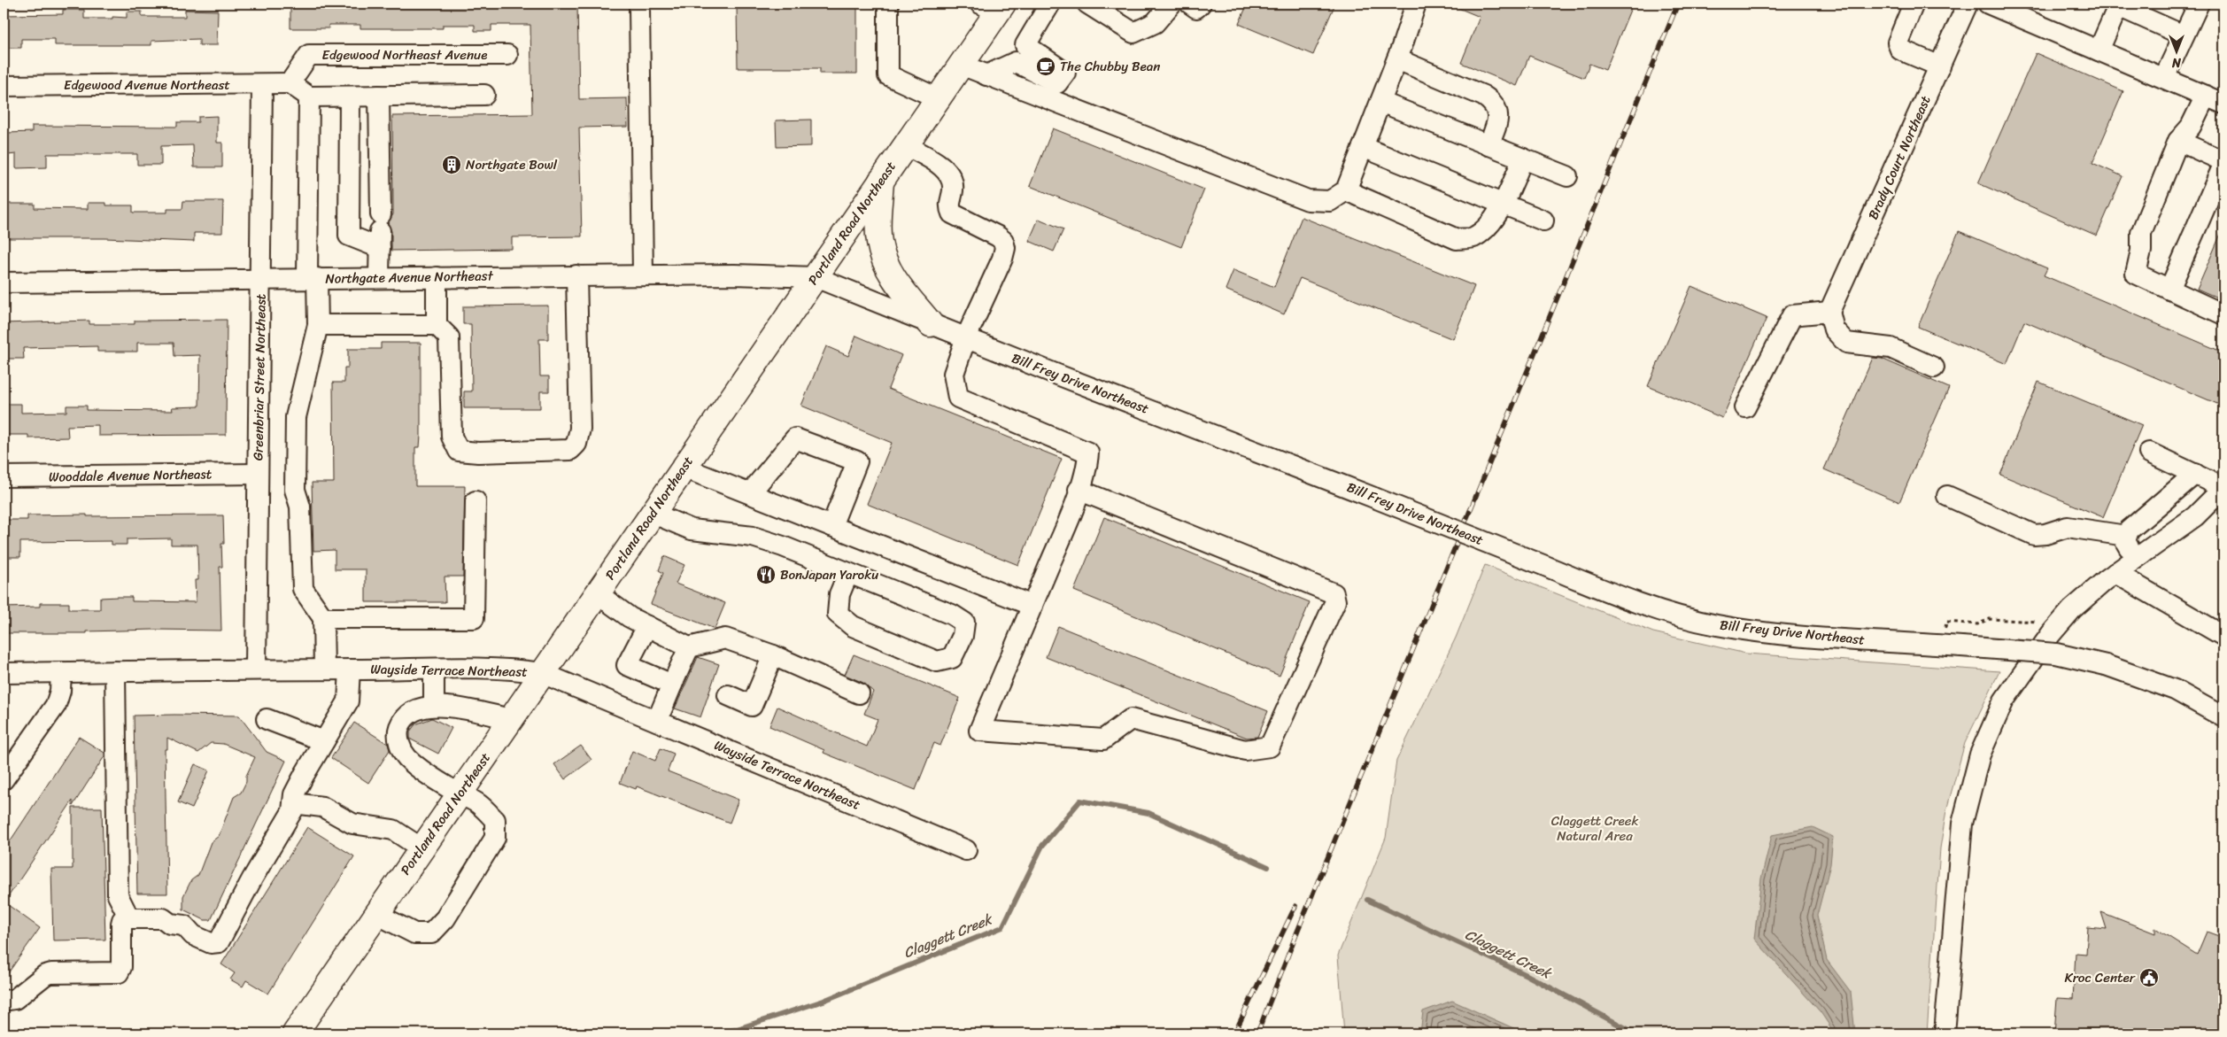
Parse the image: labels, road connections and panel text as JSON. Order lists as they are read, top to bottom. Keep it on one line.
{"streets":{"main road":["Portland Road Northeast"],"street":["Edgewood Northeast Avenue","Edgewood Avenue Northeast","Brady Court Northeast","Northgate Avenue Northeast","Greenbriar Street Northeast","Bill Frey Drive Northeast","Wooddale Avenue Northeast","Wayside Terrace Northeast"]},"crossings":[["Edgewood Northeast Avenue","Edgewood Avenue Northeast"],["Edgewood Avenue Northeast","Greenbriar Street Northeast"],["Portland Road Northeast","Northgate Avenue Northeast"],["Portland Road Northeast","Bill Frey Drive Northeast"],["Portland Road Northeast","Wayside Terrace Northeast"],["Northgate Avenue Northeast","Greenbriar Street Northeast"],["Northgate Avenue Northeast","Bill Frey Drive Northeast"],["Greenbriar Street Northeast","Wooddale Avenue Northeast"],["Greenbriar Street Northeast","Wayside Terrace Northeast"]],"water":["Claggett Creek"],"parks":["Claggett Creek Natural Area"],"places":{"cafe":["The Chubby Bean"],"building":["Northgate Bowl"],"restaurant":["BonJapan Yaroku"],"public building":["Kroc Center"]},"north":"bottom"}
